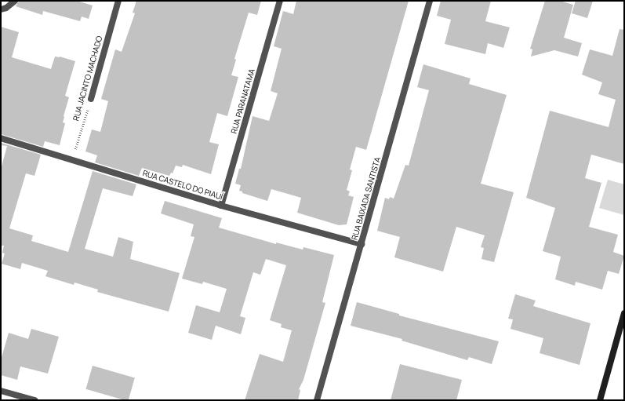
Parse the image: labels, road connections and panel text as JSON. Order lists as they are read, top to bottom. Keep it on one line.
{"streets":{"street":["RUA JACINTO MACHADO","RUA PARANATAMA","RUA CASTELO DO PIAUÍ","RUA BAIXADA SANTISTA"]},"crossings":[["RUA JACINTO MACHADO","RUA CASTELO DO PIAUÍ"],["RUA PARANATAMA","RUA CASTELO DO PIAUÍ"],["RUA CASTELO DO PIAUÍ","RUA BAIXADA SANTISTA"]]}
